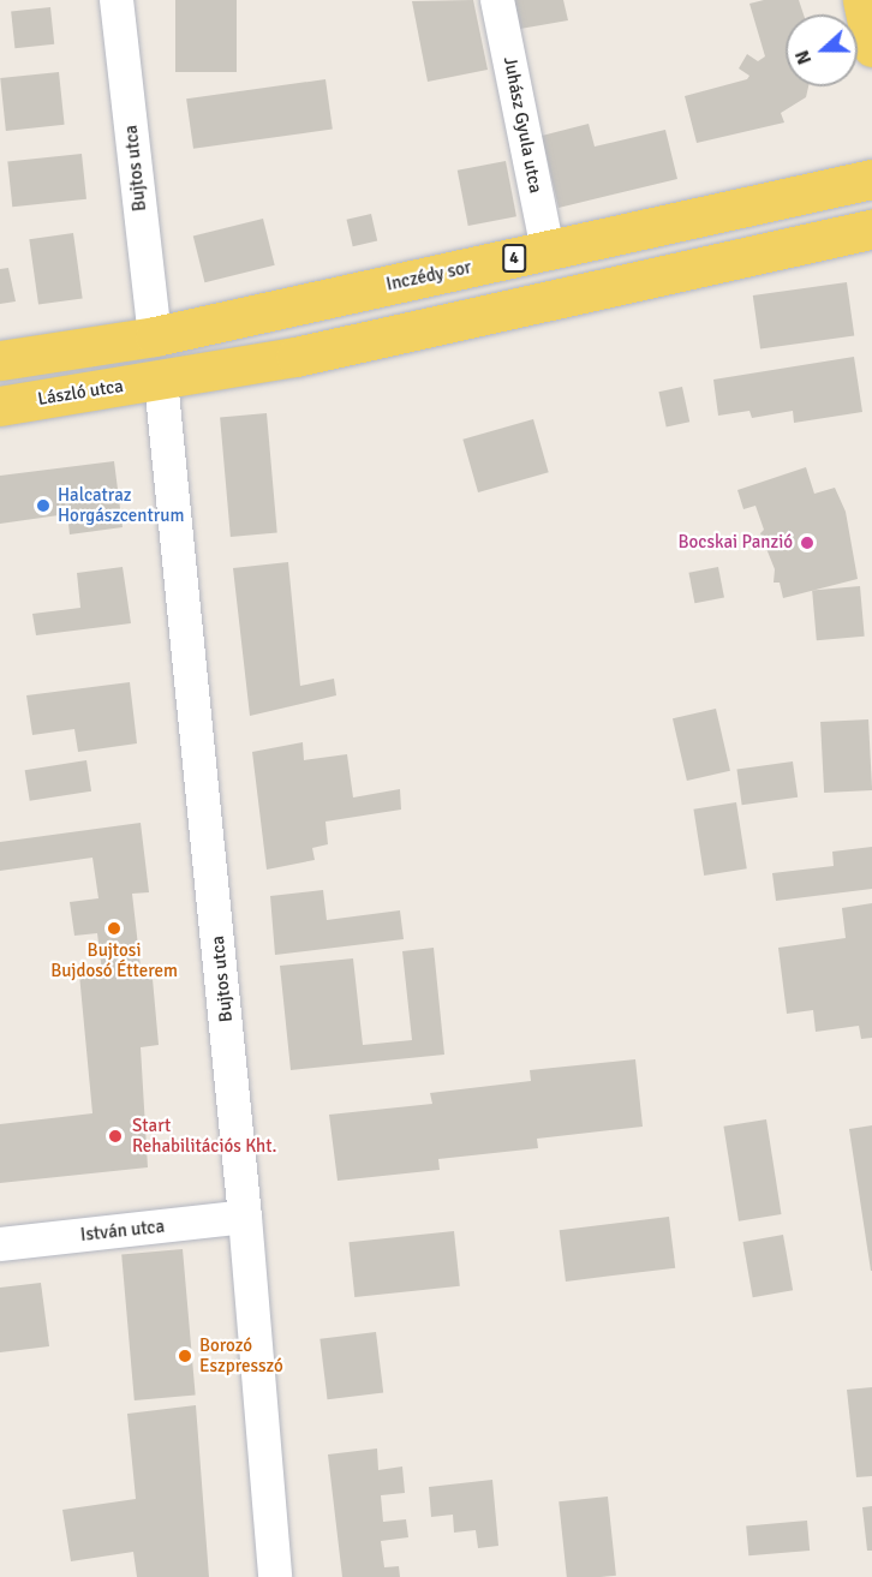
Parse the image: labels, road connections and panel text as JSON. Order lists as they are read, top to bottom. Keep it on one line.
{"streets":{"main road":["4","Inczédy sor","László utca"],"street":["Juhász Gyula utca","Bujtos utca","István utca"]},"crossings":[["Juhász Gyula utca","Inczédy sor"],["Bujtos utca","4"],["Bujtos utca","Inczédy sor"],["Bujtos utca","László utca"],["Bujtos utca","István utca"],["4","Inczédy sor"]],"places":["Halcatraz Horgászcentrum","Bocskai Panzió","Bujtosi Bujdosó Étterem","Start Rehabilitációs Kht.","Borozó Eszpresszó"],"north":"left"}
